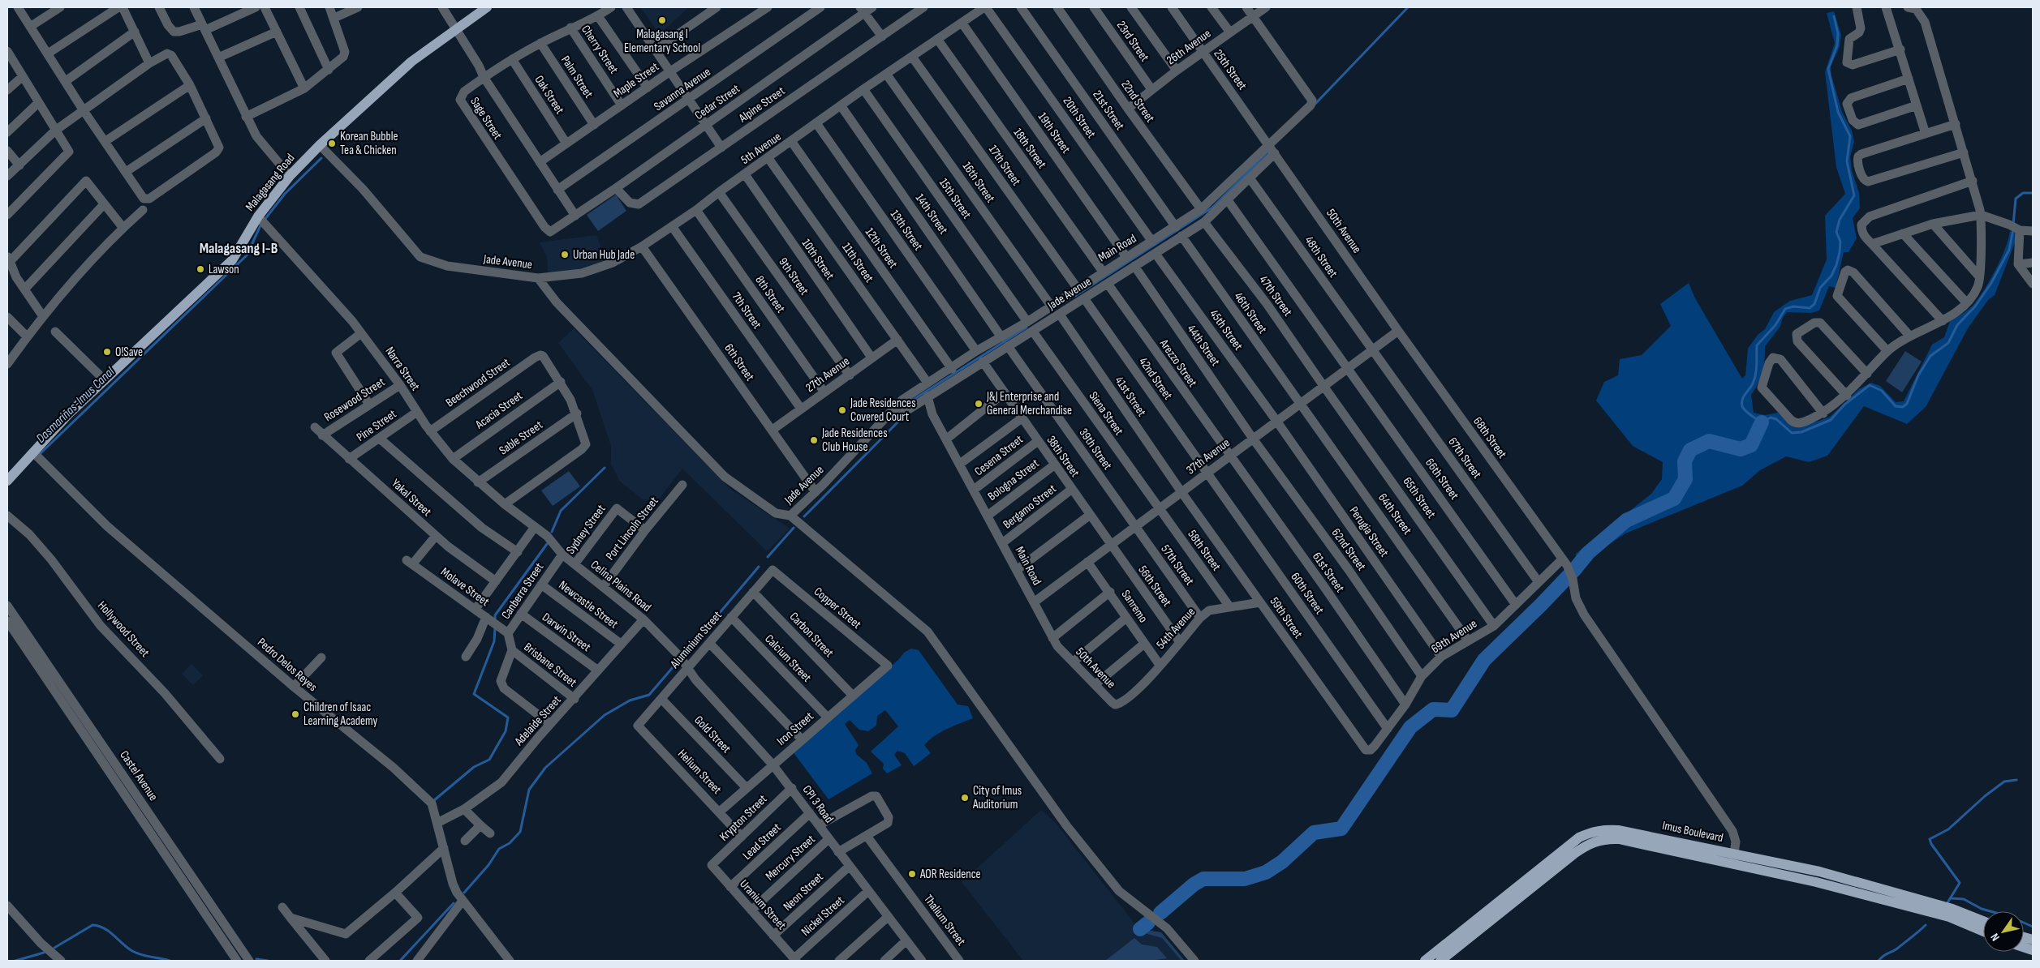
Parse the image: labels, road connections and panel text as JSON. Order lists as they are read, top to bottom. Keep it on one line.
{"streets":{"main road":["Malagasang Road","Imus Boulevard"],"street":["23rd Street","26th Avenue","Cherry Street","25th Street","Palm Street","Maple Street","Savanna Avenue","Oak Street","22nd Street","Cedar Street","Alpine Street","21st Street","20th Street","Sage Street","19th Street","5th Avenue","18th Street","17th Street","16th Street","15th Street","14th Street","13th Street","50th Avenue","12th Street","Main Road","48th Street","10th Street","Jade Avenue","11th Street","9th Street","8th Street","47th Street","7th Street","46th Street","45th Street","44th Street","6th Street","Arezzo Street","Narra Street","27th Avenue","42nd Street","Beechwood Street","41st Street","Rosewood Street","Acacia Street","Siena Street","Pine Street","Sable Street","68th Street","39th Street","Cesena Street","38th Street","37th Avenue","67th Street","66th Street","Bologna Street","Yakal Street","65th Street","Bergamo Street","64th Street","Port Lincoln Street","Sydney Street","Perugia Street","62nd Street","58th Street","57th Street","61st Street","Celina Plains Road","56th Street","Molave Street","Canberra Street","60th Street","Newcastle Street","Sanremo","Copper Street","59th Street","54th Avenue","Hollywood Street","Darwin Street","Carbon Street","69th Avenue","Aluminium Street","Calcium Street","Pedro Delos Reyes","Brisbane Street","Adelaide Street","Iron Street","Gold Street","Helium Street","Castel Avenue","CPI 3 Road","Krypton Street","Lead Street","Mercury Street","Neon Street","Uranium Street","Nickel Street","Thalium Street"]},"crossings":[["23rd Street","26th Avenue"],["26th Avenue","25th Street"],["26th Avenue","22nd Street"],["Cherry Street","Maple Street"],["Cherry Street","Sage Street"],["25th Street","50th Avenue"],["25th Street","Main Road"],["25th Street","Jade Avenue"],["Palm Street","Maple Street"],["Palm Street","Sage Street"],["Maple Street","Oak Street"],["Oak Street","Sage Street"],["22nd Street","Main Road"],["Cedar Street","Alpine Street"],["Cedar Street","Sage Street"],["21st Street","Main Road"],["20th Street","5th Avenue"],["20th Street","Main Road"],["19th Street","5th Avenue"],["19th Street","Main Road"],["5th Avenue","18th Street"],["5th Avenue","17th Street"],["5th Avenue","16th Street"],["5th Avenue","15th Street"],["5th Avenue","14th Street"],["5th Avenue","13th Street"],["5th Avenue","12th Street"],["5th Avenue","10th Street"],["5th Avenue","Jade Avenue"],["5th Avenue","11th Street"],["5th Avenue","9th Street"],["5th Avenue","8th Street"],["5th Avenue","7th Street"],["5th Avenue","6th Street"],["18th Street","Main Road"],["17th Street","Main Road"],["Malagasang Road","Jade Avenue"],["Malagasang Road","Narra Street"],["Malagasang Road","Pedro Delos Reyes"],["16th Street","Main Road"],["15th Street","Main Road"],["14th Street","Main Road"],["13th Street","Main Road"],["50th Avenue","Main Road"],["50th Avenue","Jade Avenue"],["50th Avenue","68th Street"],["50th Avenue","37th Avenue"],["50th Avenue","Sanremo"],["50th Avenue","54th Avenue"],["12th Street","Main Road"],["Main Road","Jade Avenue"],["Main Road","11th Street"],["Main Road","Cesena Street"],["Main Road","37th Avenue"],["Main Road","Bologna Street"],["Main Road","Bergamo Street"],["48th Street","Jade Avenue"],["48th Street","37th Avenue"],["48th Street","67th Street"],["10th Street","27th Avenue"],["Jade Avenue","47th Street"],["Jade Avenue","46th Street"],["Jade Avenue","45th Street"],["Jade Avenue","44th Street"],["Jade Avenue","6th Street"],["Jade Avenue","Arezzo Street"],["Jade Avenue","42nd Street"],["Jade Avenue","41st Street"],["Jade Avenue","Siena Street"],["Jade Avenue","39th Street"],["Jade Avenue","38th Street"],["11th Street","27th Avenue"],["9th Street","27th Avenue"],["8th Street","27th Avenue"],["47th Street","37th Avenue"],["47th Street","65th Street"],["7th Street","27th Avenue"],["46th Street","37th Avenue"],["46th Street","64th Street"],["45th Street","37th Avenue"],["45th Street","Perugia Street"],["44th Street","37th Avenue"],["44th Street","62nd Street"],["6th Street","27th Avenue"],["Arezzo Street","37th Avenue"],["Arezzo Street","61st Street"],["Narra Street","Beechwood Street"],["Narra Street","Rosewood Street"],["Narra Street","Acacia Street"],["Narra Street","Pine Street"],["Narra Street","Sable Street"],["Narra Street","Celina Plains Road"],["42nd Street","37th Avenue"],["42nd Street","60th Street"],["Beechwood Street","Acacia Street"],["41st Street","37th Avenue"],["41st Street","59th Street"],["Rosewood Street","Yakal Street"],["Siena Street","37th Avenue"],["Siena Street","58th Street"],["Pine Street","Yakal Street"],["68th Street","37th Avenue"],["68th Street","69th Avenue"],["68th Street","Imus Boulevard"],["39th Street","37th Avenue"],["39th Street","57th Street"],["Cesena Street","38th Street"],["38th Street","37th Avenue"],["38th Street","Bologna Street"],["38th Street","Bergamo Street"],["38th Street","56th Street"],["37th Avenue","67th Street"],["37th Avenue","66th Street"],["37th Avenue","65th Street"],["37th Avenue","64th Street"],["37th Avenue","Perugia Street"],["37th Avenue","62nd Street"],["37th Avenue","58th Street"],["37th Avenue","57th Street"],["37th Avenue","61st Street"],["37th Avenue","56th Street"],["37th Avenue","60th Street"],["37th Avenue","Sanremo"],["37th Avenue","59th Street"],["67th Street","69th Avenue"],["66th Street","69th Avenue"],["Yakal Street","Molave Street"],["65th Street","69th Avenue"],["64th Street","69th Avenue"],["Port Lincoln Street","Sydney Street"],["Port Lincoln Street","Celina Plains Road"],["Sydney Street","Celina Plains Road"],["Perugia Street","69th Avenue"],["62nd Street","69th Avenue"],["58th Street","54th Avenue"],["57th Street","54th Avenue"],["61st Street","69th Avenue"],["Celina Plains Road","Canberra Street"],["Celina Plains Road","Aluminium Street"],["Celina Plains Road","Adelaide Street"],["Celina Plains Road","CPI 3 Road"],["56th Street","54th Avenue"],["Molave Street","Canberra Street"],["Canberra Street","Newcastle Street"],["Canberra Street","Darwin Street"],["Canberra Street","Brisbane Street"],["60th Street","69th Avenue"],["Newcastle Street","Adelaide Street"],["Sanremo","54th Avenue"],["Copper Street","Aluminium Street"],["Copper Street","Iron Street"],["59th Street","54th Avenue"],["59th Street","69th Avenue"],["Darwin Street","Adelaide Street"],["Carbon Street","Aluminium Street"],["Carbon Street","Iron Street"],["Aluminium Street","Calcium Street"],["Aluminium Street","Gold Street"],["Aluminium Street","Helium Street"],["Aluminium Street","CPI 3 Road"],["Calcium Street","Iron Street"],["Pedro Delos Reyes","Adelaide Street"],["Brisbane Street","Adelaide Street"],["Iron Street","Gold Street"],["Iron Street","Helium Street"],["Iron Street","CPI 3 Road"],["Helium Street","Krypton Street"],["CPI 3 Road","Krypton Street"],["CPI 3 Road","Lead Street"],["CPI 3 Road","Mercury Street"],["CPI 3 Road","Neon Street"],["CPI 3 Road","Nickel Street"],["Krypton Street","Uranium Street"],["Lead Street","Uranium Street"],["Mercury Street","Uranium Street"],["Neon Street","Uranium Street"],["Uranium Street","Nickel Street"]],"districts":["Malagasang I-B"],"water":["Dasmariñas-Imus Canal"],"places":["Malagasang I Elementary School","Korean Bubble Tea & Chicken","Urban Hub Jade","Lawson","O!Save","J&J Enterprise and General Merchandise","Jade Residences Covered Court","Jade Residences Club House","Children of Isaac Learning Academy","City of Imus Auditorium","AOR Residence"],"north":"bottom left"}
